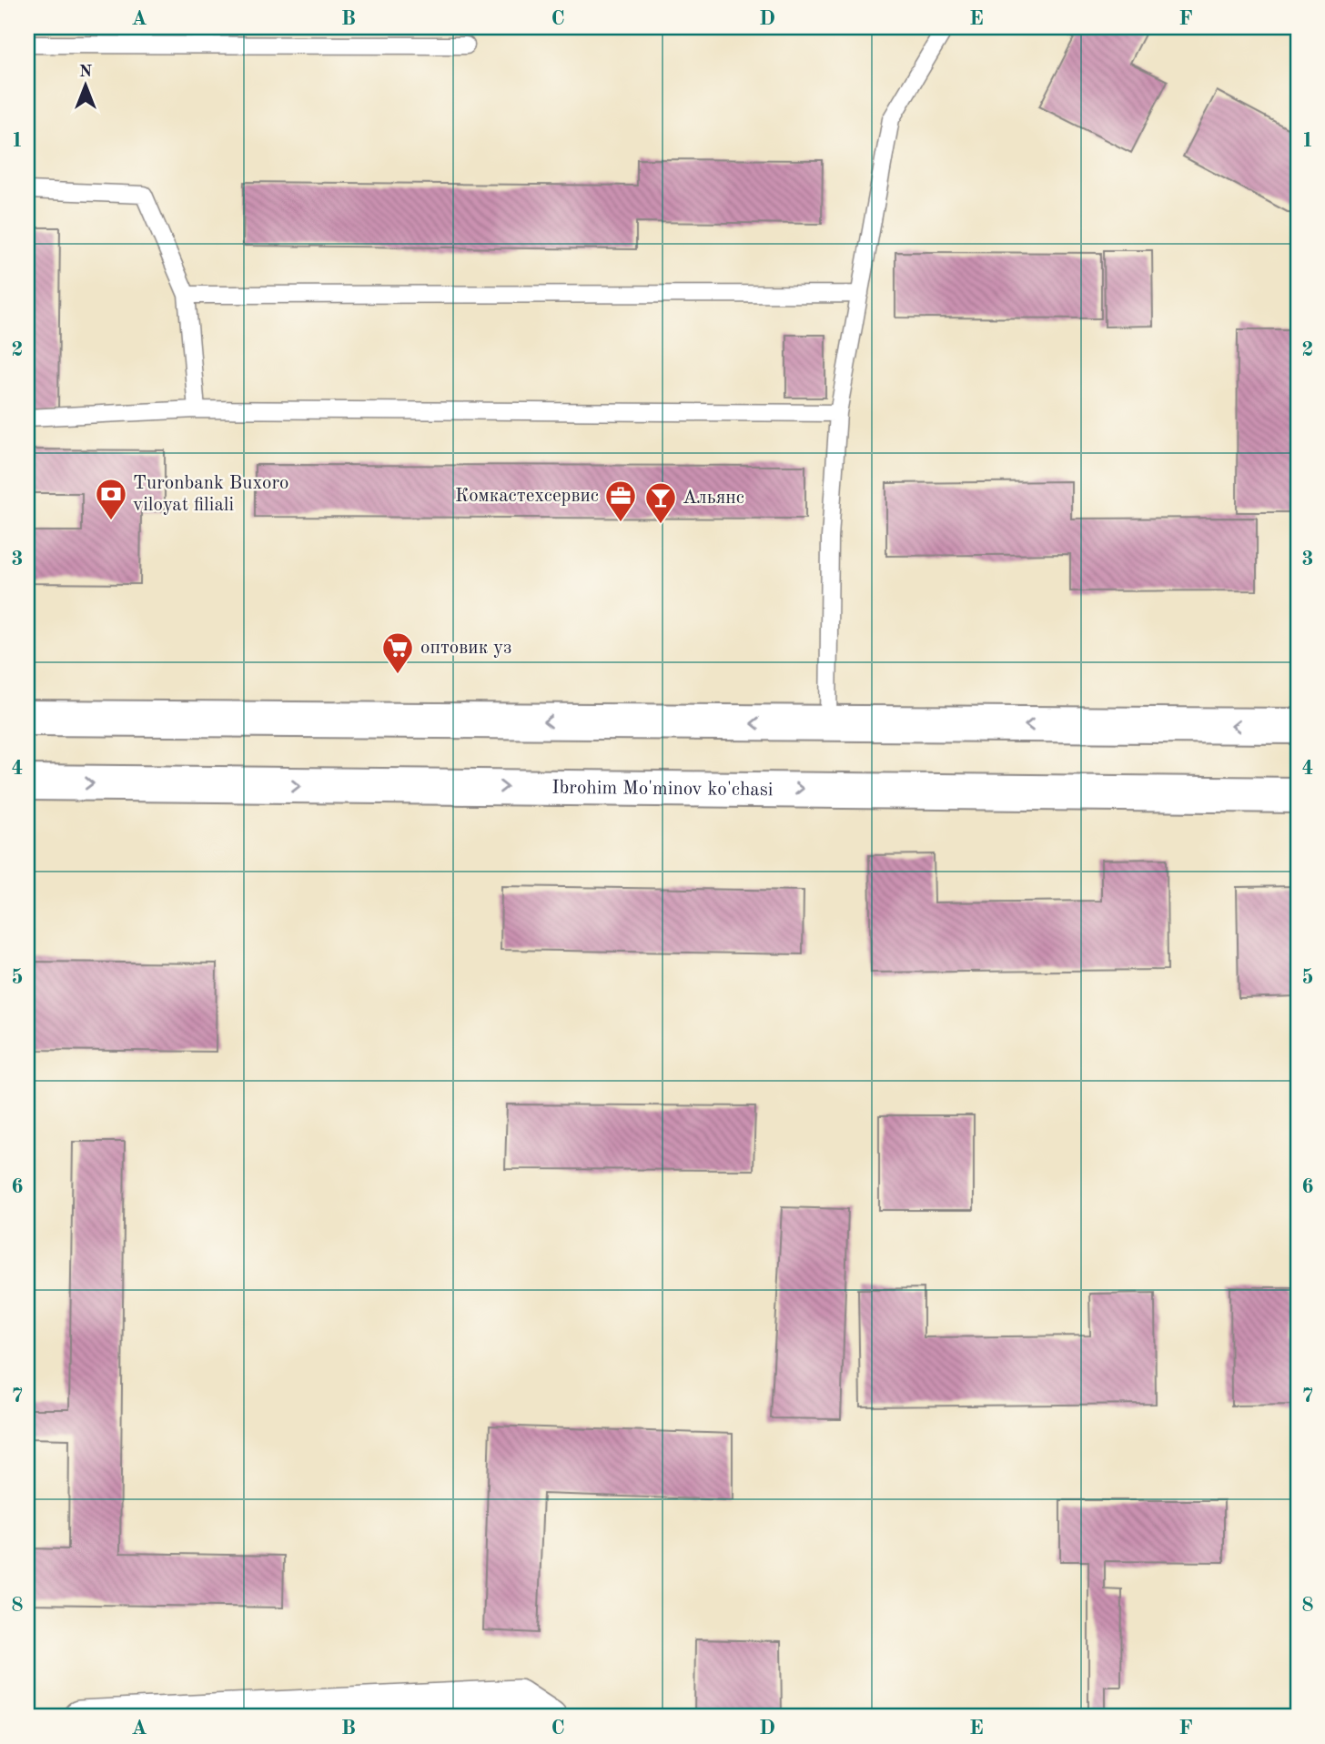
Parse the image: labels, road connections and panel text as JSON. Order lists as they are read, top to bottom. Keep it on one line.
{"streets":{"main road":["Ibrohim Mo'minov ko'chasi"]},"places":{"bank":["Turonbank Buxoro viloyat filiali"],"office":["Комкастехсервис"],"bar":["Альянс"],"supermarket":["оптовик уз"]},"north":"top","grid":{"columns":["A","B","C","D","E","F"],"rows":["1","2","3","4","5","6","7","8"]}}
